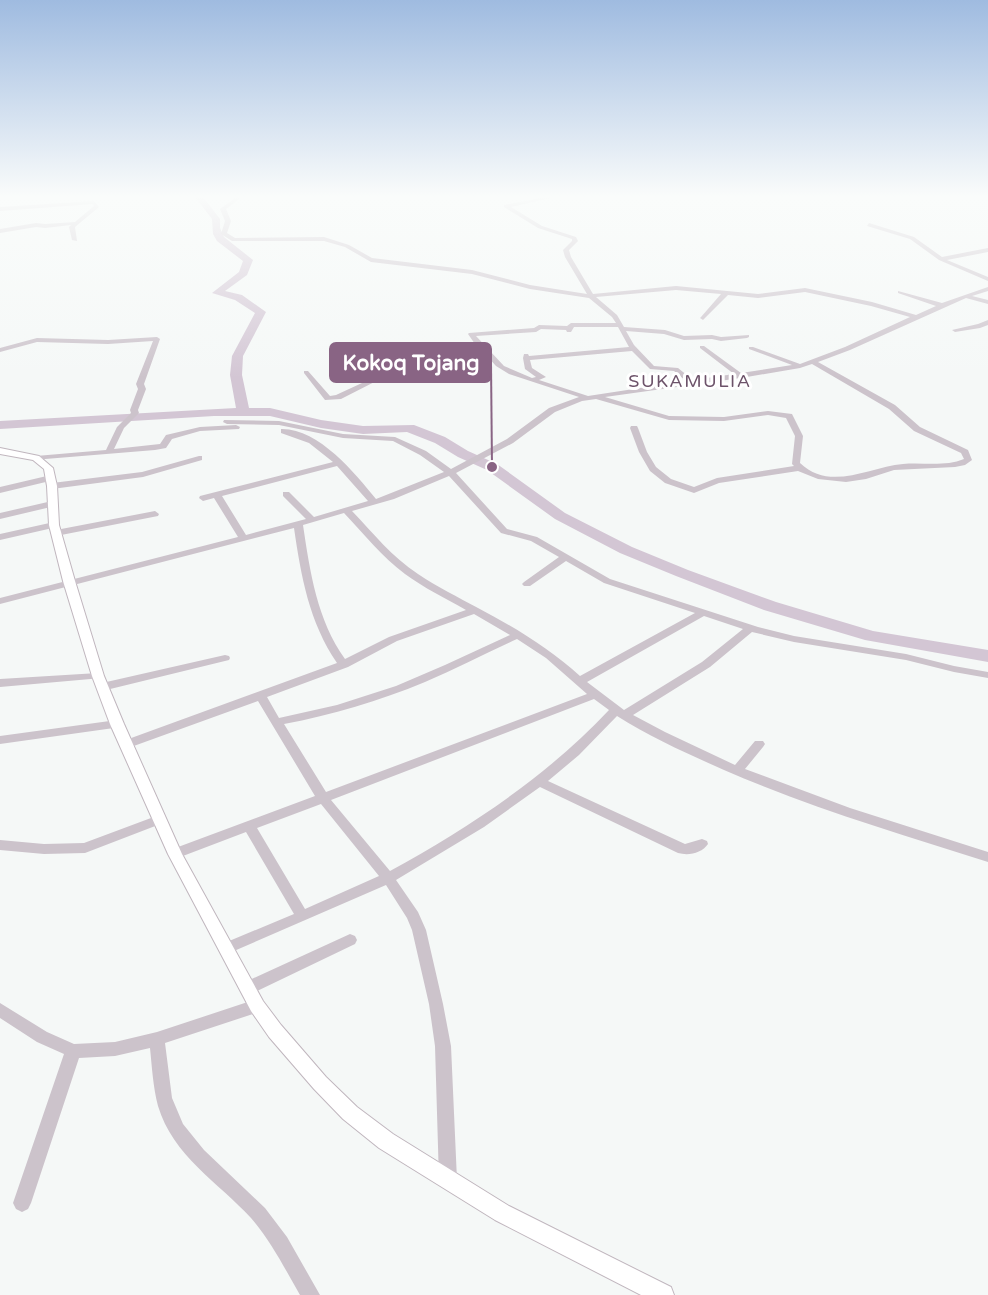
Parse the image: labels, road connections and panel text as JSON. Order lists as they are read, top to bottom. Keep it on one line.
{"districts":["SUKAMULIA"],"places":["Kokoq Tojang"]}
